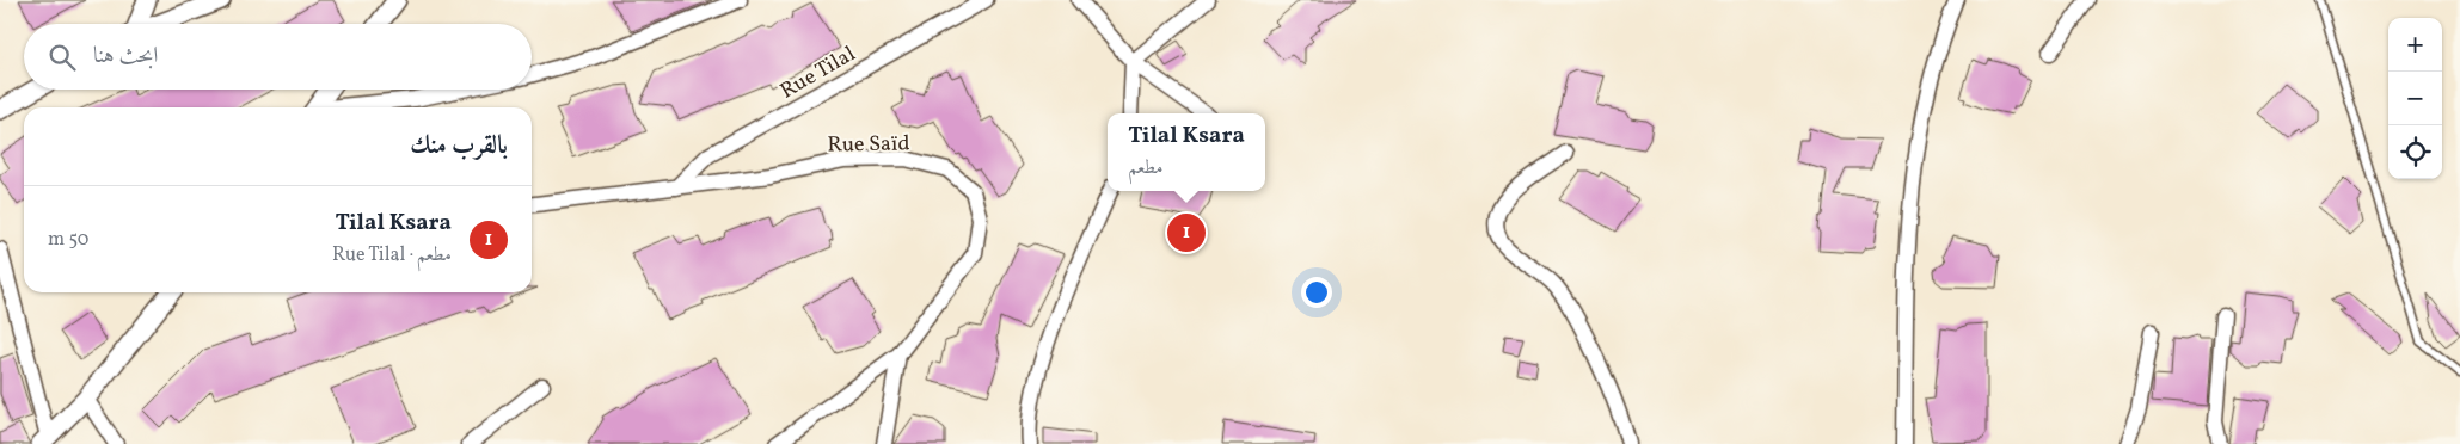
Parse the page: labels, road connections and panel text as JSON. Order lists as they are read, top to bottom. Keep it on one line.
{"streets":{"street":["Rue Tilal","Rue Saïd"]},"crossings":[["Rue Tilal","Rue Saïd"]],"page":{"map_buttons":["+","−"],"search":"ابحث هنا","heading":"بالقرب منك","popup":["Tilal Ksara","مطعم"],"list":[{"mark":"1","name":"Tilal Ksara","note":"مطعم · Rue Tilal","value":"50 m"}],"pins":"1"}}
